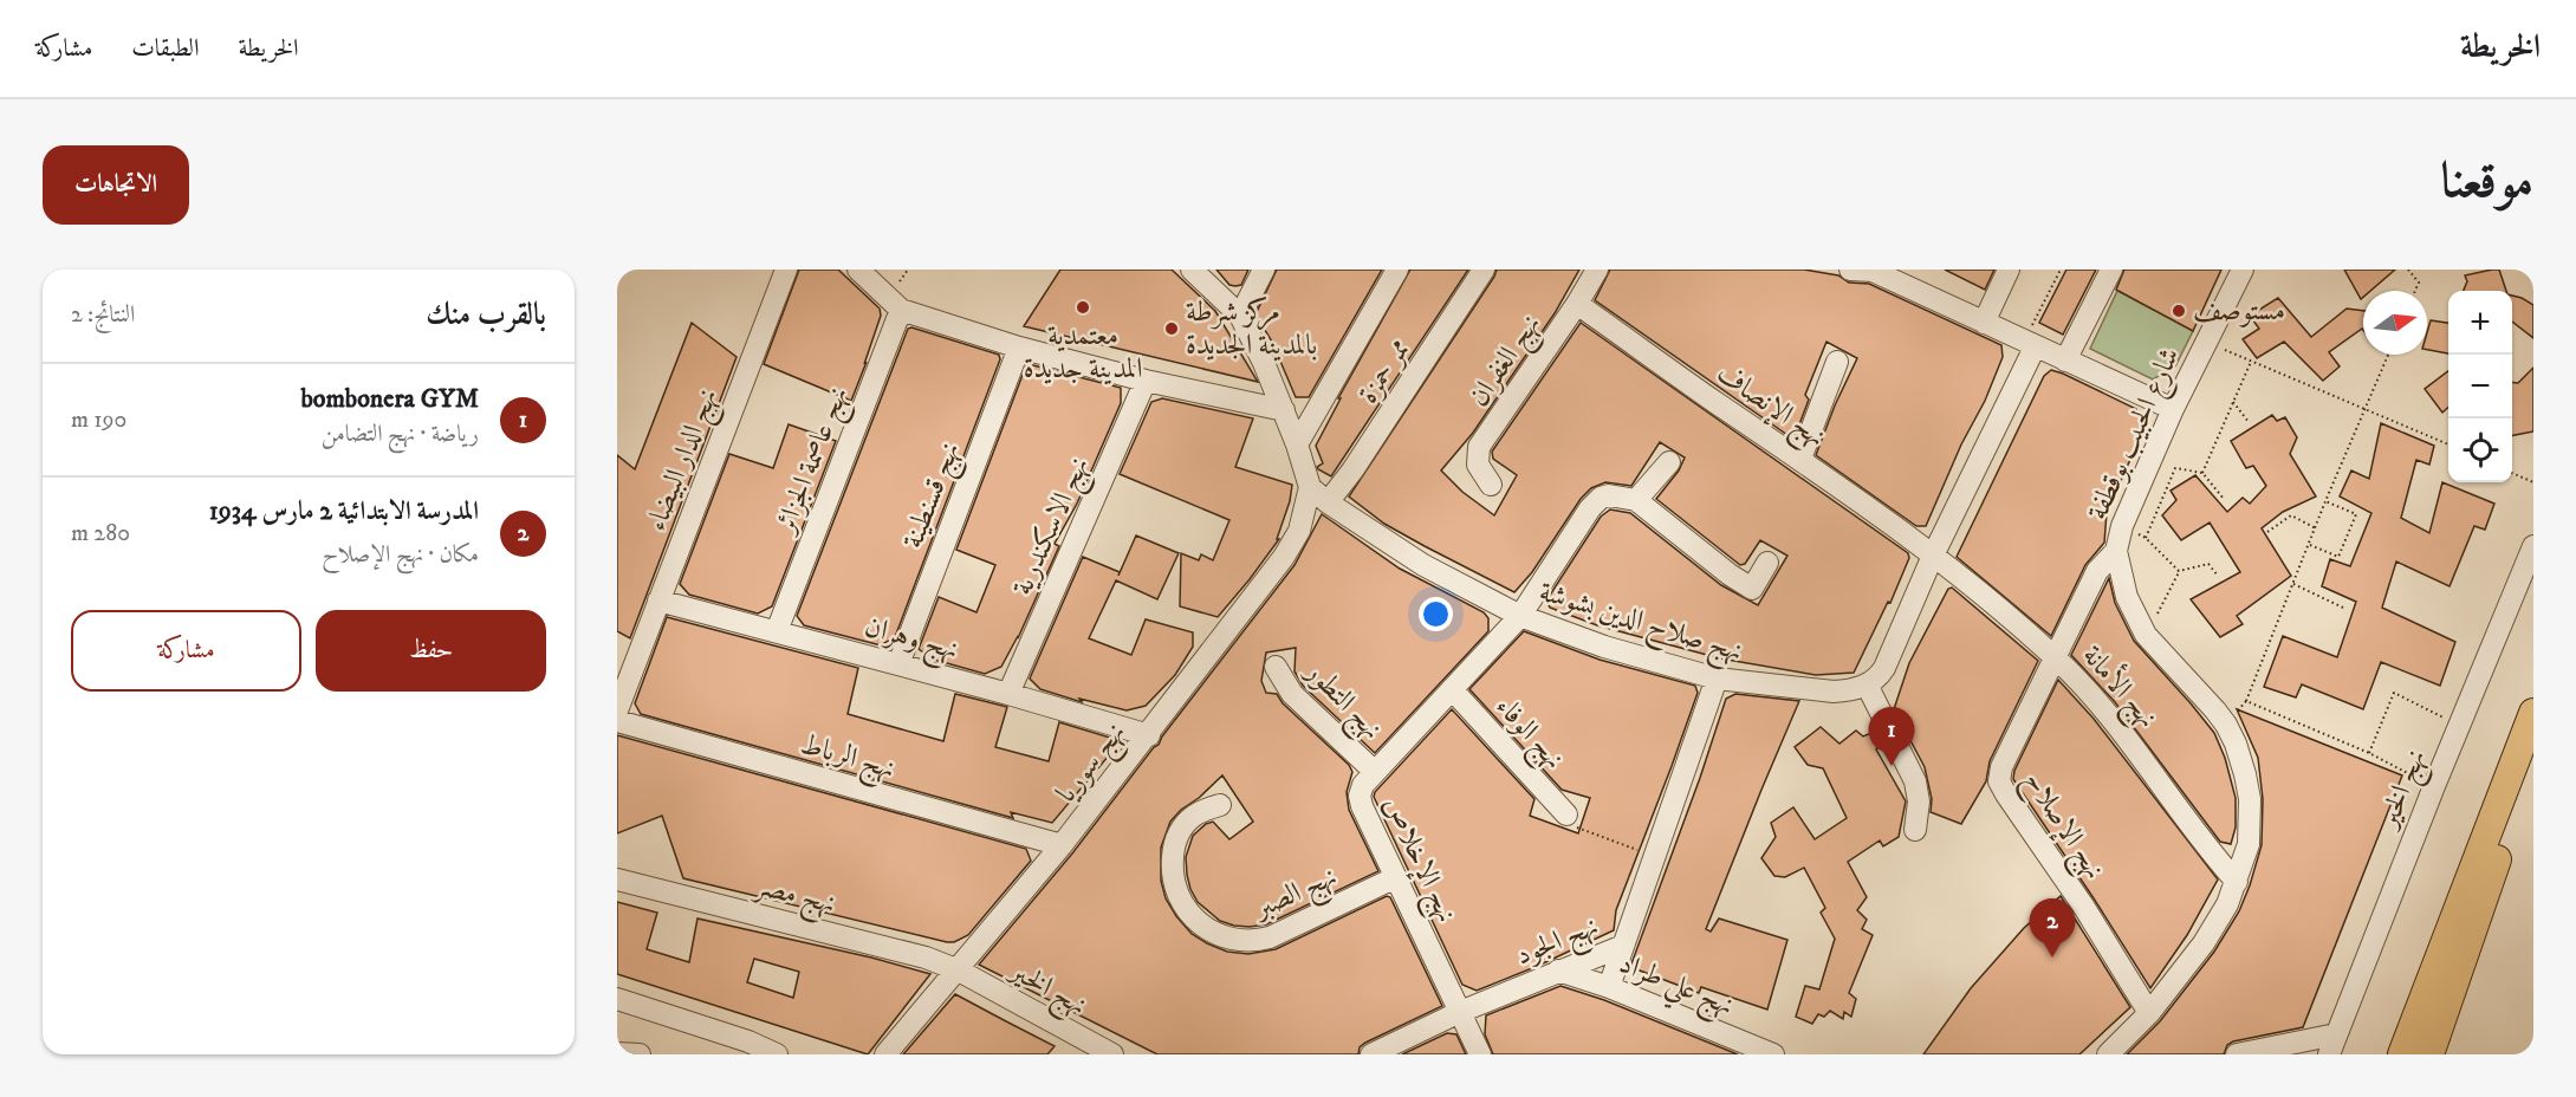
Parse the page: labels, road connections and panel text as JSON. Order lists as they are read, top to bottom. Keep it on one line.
{"streets":{"street":["نهج الغفران","ممر حمزة","نهج الإنصاف","شارع الحبيب بوقطفة","نهج الدار البيضاء","نهج عاصمة الجزائر","نهج قسنطينة","نهج الاسكندرية","نهج صلاح الدين بشوشة","نهج وهران","نهج الأمانة","نهج التطور","نهج الوفاء","نهج الرباط","نهج سوريا","نهج الخير","نهج الإصلاح","نهج الإخلاص","نهج الصبر","نهج مصر","نهج الجود","نهج علي طراد"]},"crossings":[["نهج الغفران","نهج الإنصاف"],["ممر حمزة","نهج صلاح الدين بشوشة"],["نهج الإنصاف","نهج الأمانة"],["شارع الحبيب بوقطفة","نهج الأمانة"],["شارع الحبيب بوقطفة","نهج الإصلاح"],["نهج الدار البيضاء","نهج وهران"],["نهج عاصمة الجزائر","نهج وهران"],["نهج قسنطينة","نهج وهران"],["نهج الاسكندرية","نهج وهران"],["نهج صلاح الدين بشوشة","نهج سوريا"],["نهج صلاح الدين بشوشة","نهج الإخلاص"],["نهج صلاح الدين بشوشة","نهج الجود"],["نهج وهران","نهج سوريا"],["نهج الأمانة","نهج الإصلاح"],["نهج التطور","نهج الإخلاص"],["نهج الوفاء","نهج الإخلاص"],["نهج الرباط","نهج سوريا"],["نهج سوريا","نهج الخير"],["نهج سوريا","نهج مصر"],["نهج الخير","نهج مصر"],["نهج الإخلاص","نهج الصبر"],["نهج الإخلاص","نهج الجود"],["نهج الجود","نهج علي طراد"]],"places":["معتمدية المدينة جديدة","مستوصف","مركز شرطة بالمدينة الجديدة"],"north":"right","page":{"header":"الخريطة","nav":["الخريطة","الطبقات","مشاركة"],"title":"موقعنا","buttons":["الاتجاهات",["حفظ","مشاركة"]],"heading":["بالقرب منك","النتائج: 2"],"map_buttons":["+","−"],"list":[{"mark":"1","name":"bombonera GYM","note":"رياضة · نهج التضامن","value":"190 m"},{"mark":"2","name":"المدرسة الابتدائية 2 مارس 1934","note":"مكان · نهج الإصلاح","value":"280 m"}],"pins":["1","2"]}}
